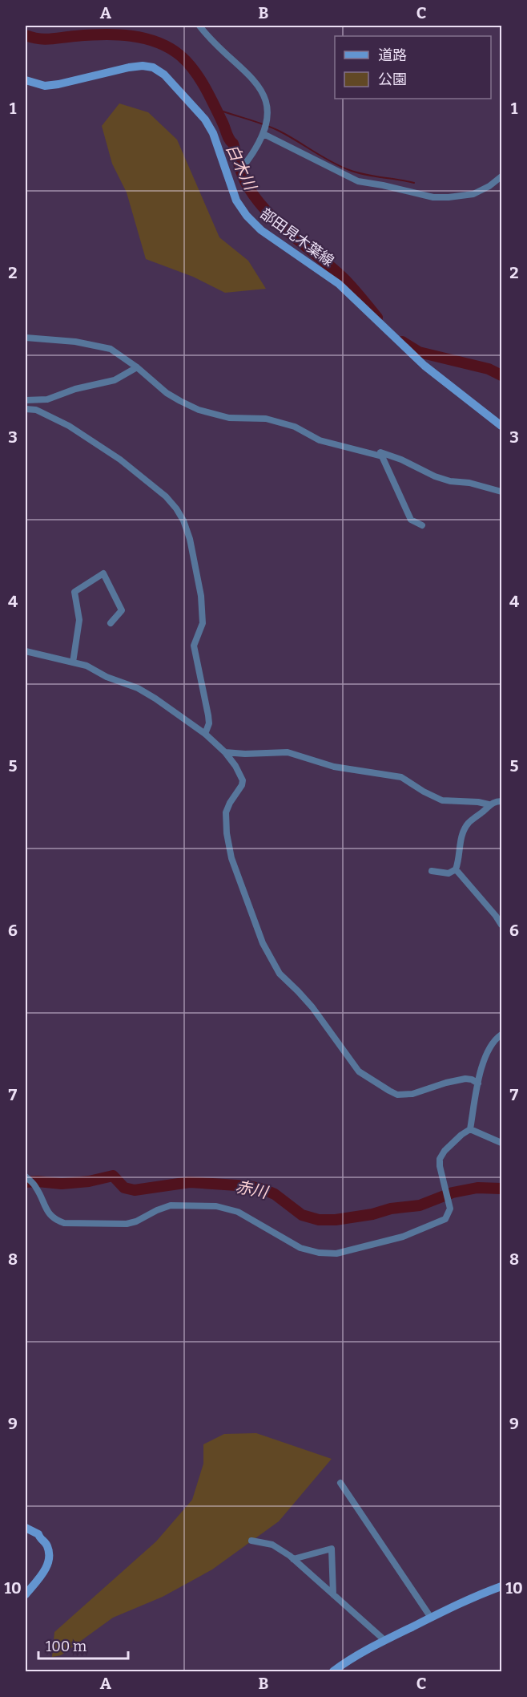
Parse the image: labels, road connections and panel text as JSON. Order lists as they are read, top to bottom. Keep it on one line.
{"streets":{"main road":["部田見木葉線"]},"water":["白木川","赤川"],"legend":["道路","公園"],"scale_bar":"100 m","grid":{"columns":["A","B","C"],"rows":["1","2","3","4","5","6","7","8","9","10"]}}
